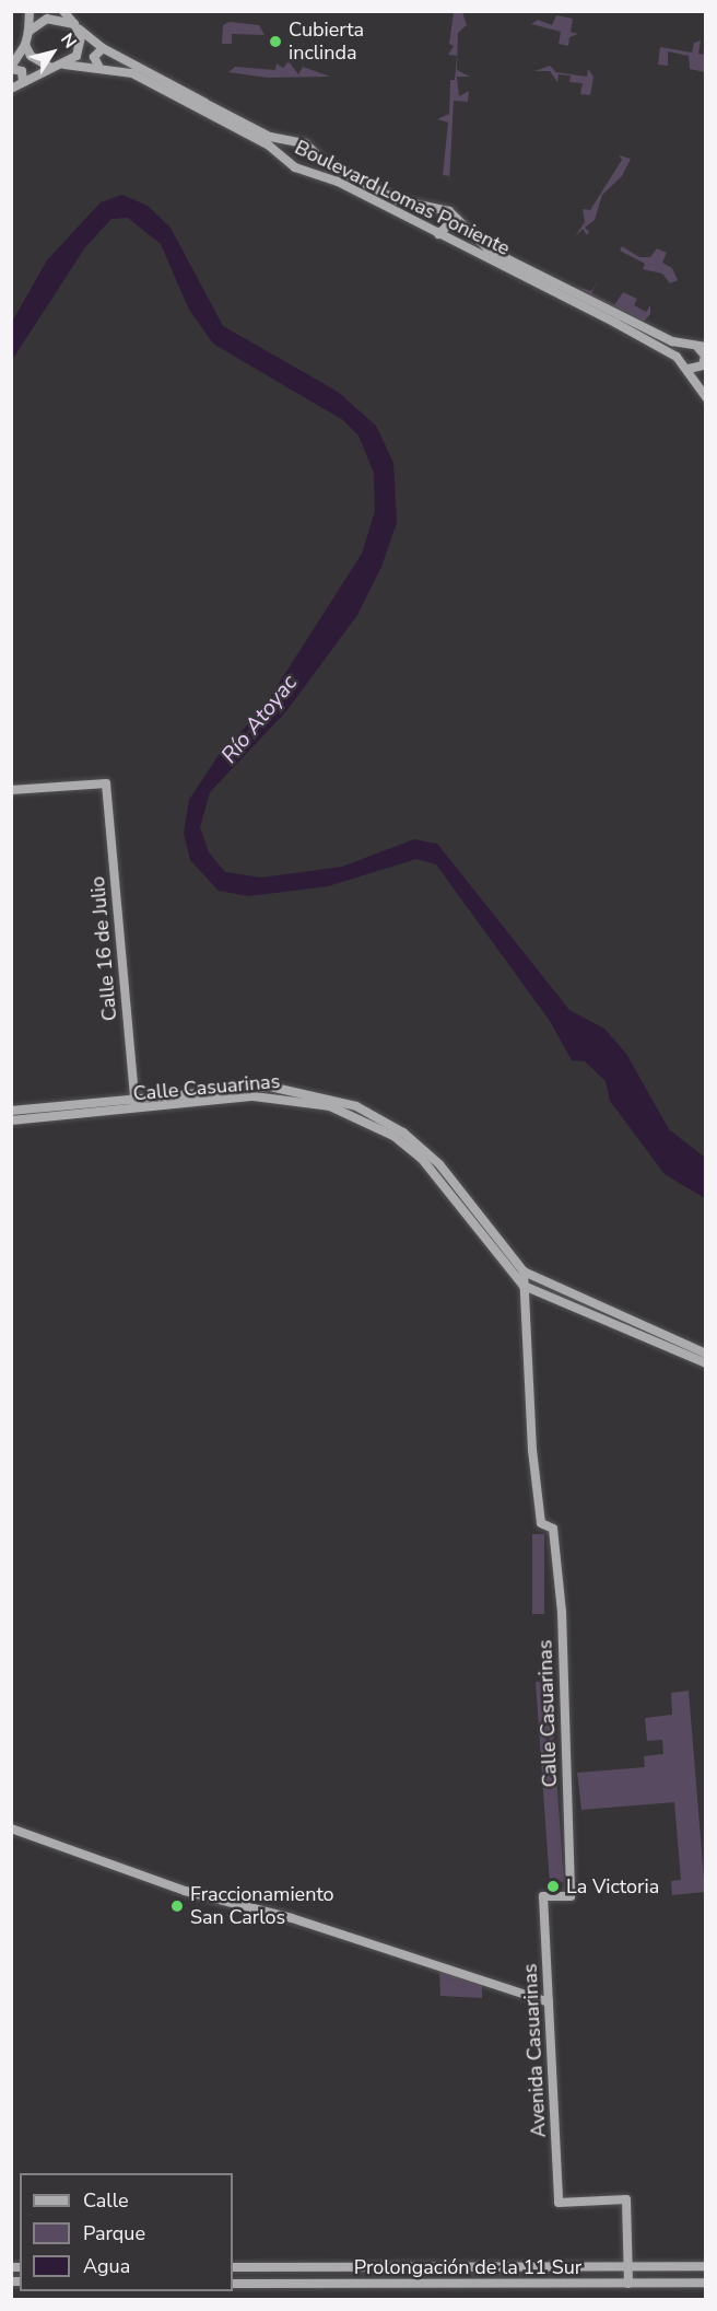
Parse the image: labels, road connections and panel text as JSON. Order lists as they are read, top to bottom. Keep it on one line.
{"streets":{"street":["Boulevard Lomas Poniente","Calle 16 de Julio","Calle Casuarinas","Avenida Casuarinas","Prolongación de la 11 Sur"]},"crossings":[["Calle 16 de Julio","Calle Casuarinas"],["Calle Casuarinas","Avenida Casuarinas"],["Avenida Casuarinas","Prolongación de la 11 Sur"]],"water":["Río Atoyac"],"places":["Cubierta inclinda","La Victoria","Fraccionamiento San Carlos"],"legend":["Calle","Parque","Agua"],"north":"top right"}
